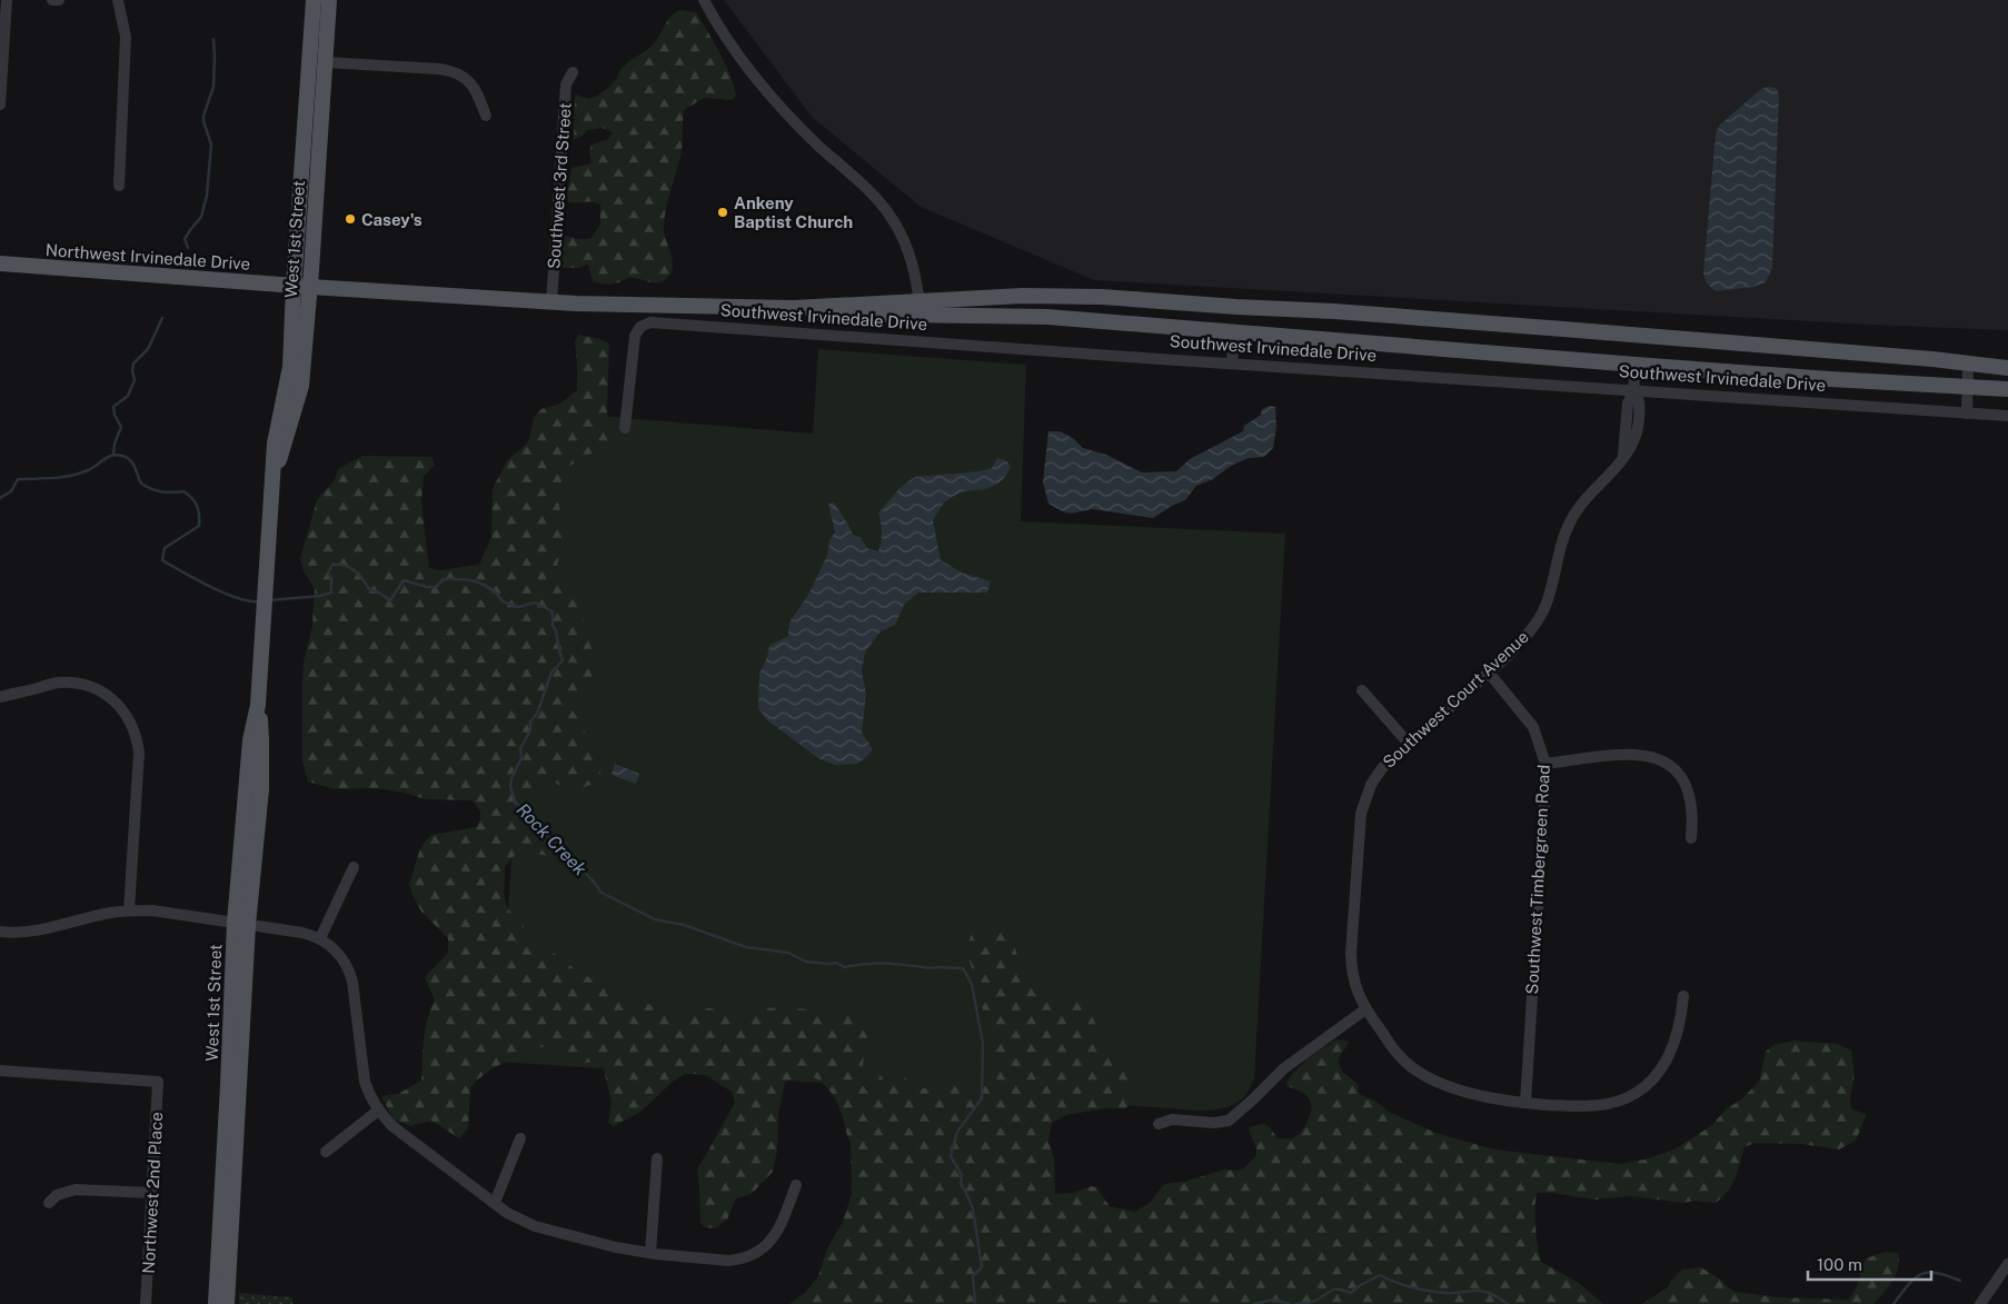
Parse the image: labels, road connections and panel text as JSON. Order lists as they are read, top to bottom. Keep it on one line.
{"streets":{"main road":["West 1st Street","Northwest Irvinedale Drive","Southwest Irvinedale Drive"],"street":["Southwest 3rd Street","Southwest Court Avenue","Southwest Timbergreen Road","Northwest 2nd Place"]},"crossings":[["Southwest 3rd Street","Southwest Irvinedale Drive"],["West 1st Street","Northwest Irvinedale Drive"],["West 1st Street","Southwest Irvinedale Drive"],["Northwest Irvinedale Drive","Southwest Irvinedale Drive"],["Southwest Irvinedale Drive","Southwest Court Avenue"],["Southwest Court Avenue","Southwest Timbergreen Road"]],"water":["Rock Creek"],"places":["Ankeny Baptist Church","Casey's"],"scale_bar":"100 m"}
